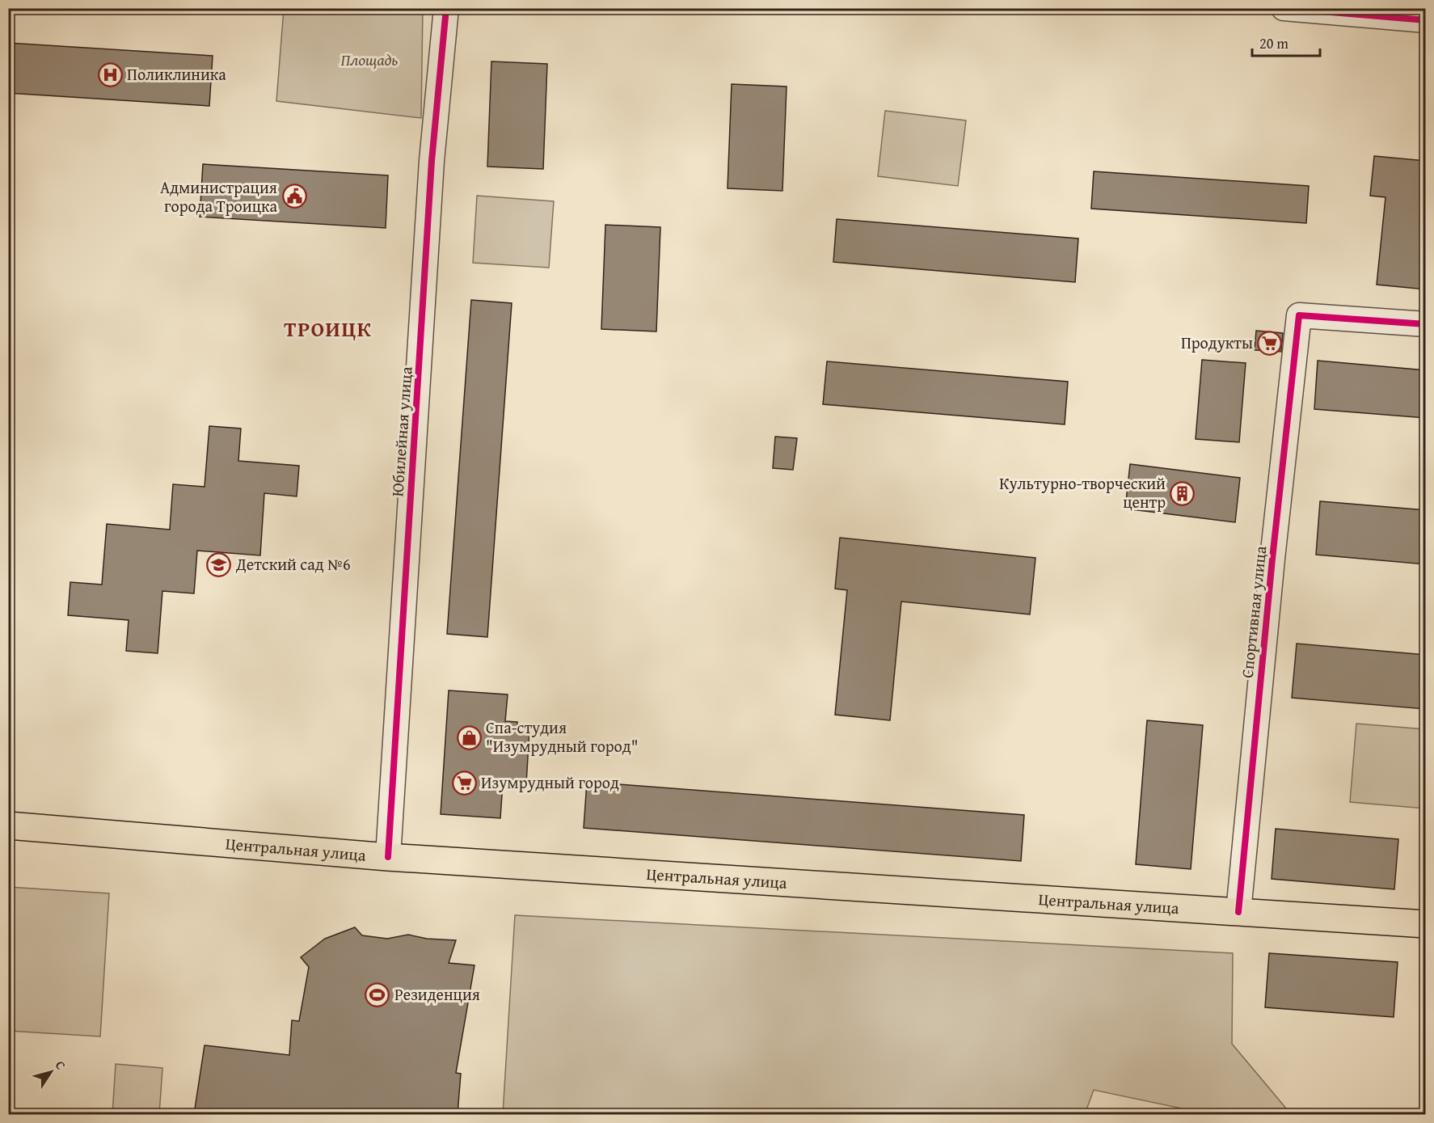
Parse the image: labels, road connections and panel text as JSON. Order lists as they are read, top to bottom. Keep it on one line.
{"streets":{"main road":["Центральная улица"],"street":["Юбилейная улица","Спортивная улица"]},"crossings":[["Юбилейная улица","Центральная улица"],["Спортивная улица","Центральная улица"]],"districts":["ТРОИЦК"],"parks":["Площадь"],"places":{"hospital":["Поликлиника"],"public building":["Администрация города Троицка"],"supermarket":["Продукты","Изумрудный город"],"building":["Культурно-творческий центр"],"school or university":["Детский сад №6"],"shop":["Спа-студия \"Изумрудный город\""],"sports":["Резиденция"]},"scale_bar":"20 m","north":"top right"}
